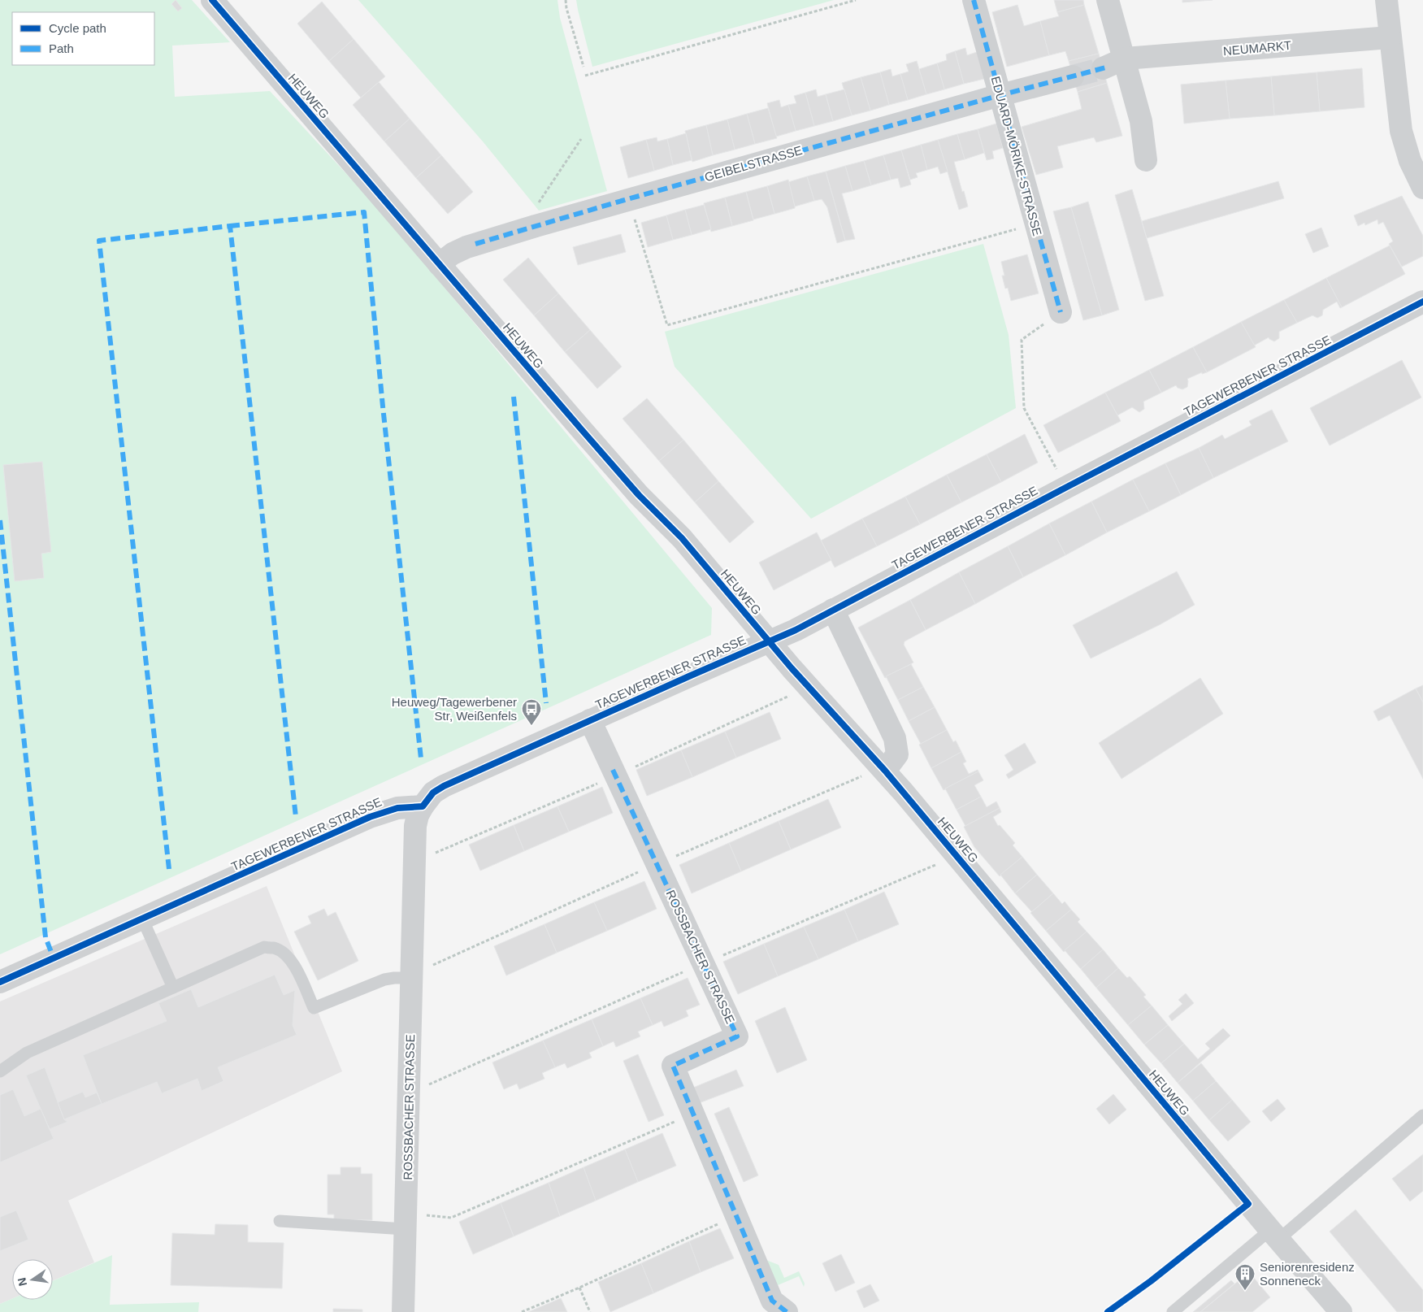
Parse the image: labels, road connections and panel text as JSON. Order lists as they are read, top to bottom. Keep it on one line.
{"streets":{"street":["NEUMARKT","HEUWEG","EDUARD-MÖRIKE-STRASSE","GEIBELSTRASSE","TAGEWERBENER STRASSE","ROSSBACHER STRASSE"]},"crossings":[["HEUWEG","GEIBELSTRASSE"],["HEUWEG","TAGEWERBENER STRASSE"],["EDUARD-MÖRIKE-STRASSE","GEIBELSTRASSE"],["TAGEWERBENER STRASSE","ROSSBACHER STRASSE"]],"places":{"bus stop":["Heuweg/Tagewerbener Str, Weißenfels"],"building":["Seniorenresidenz Sonneneck"]},"legend":["Cycle path","Path"],"north":"left"}
